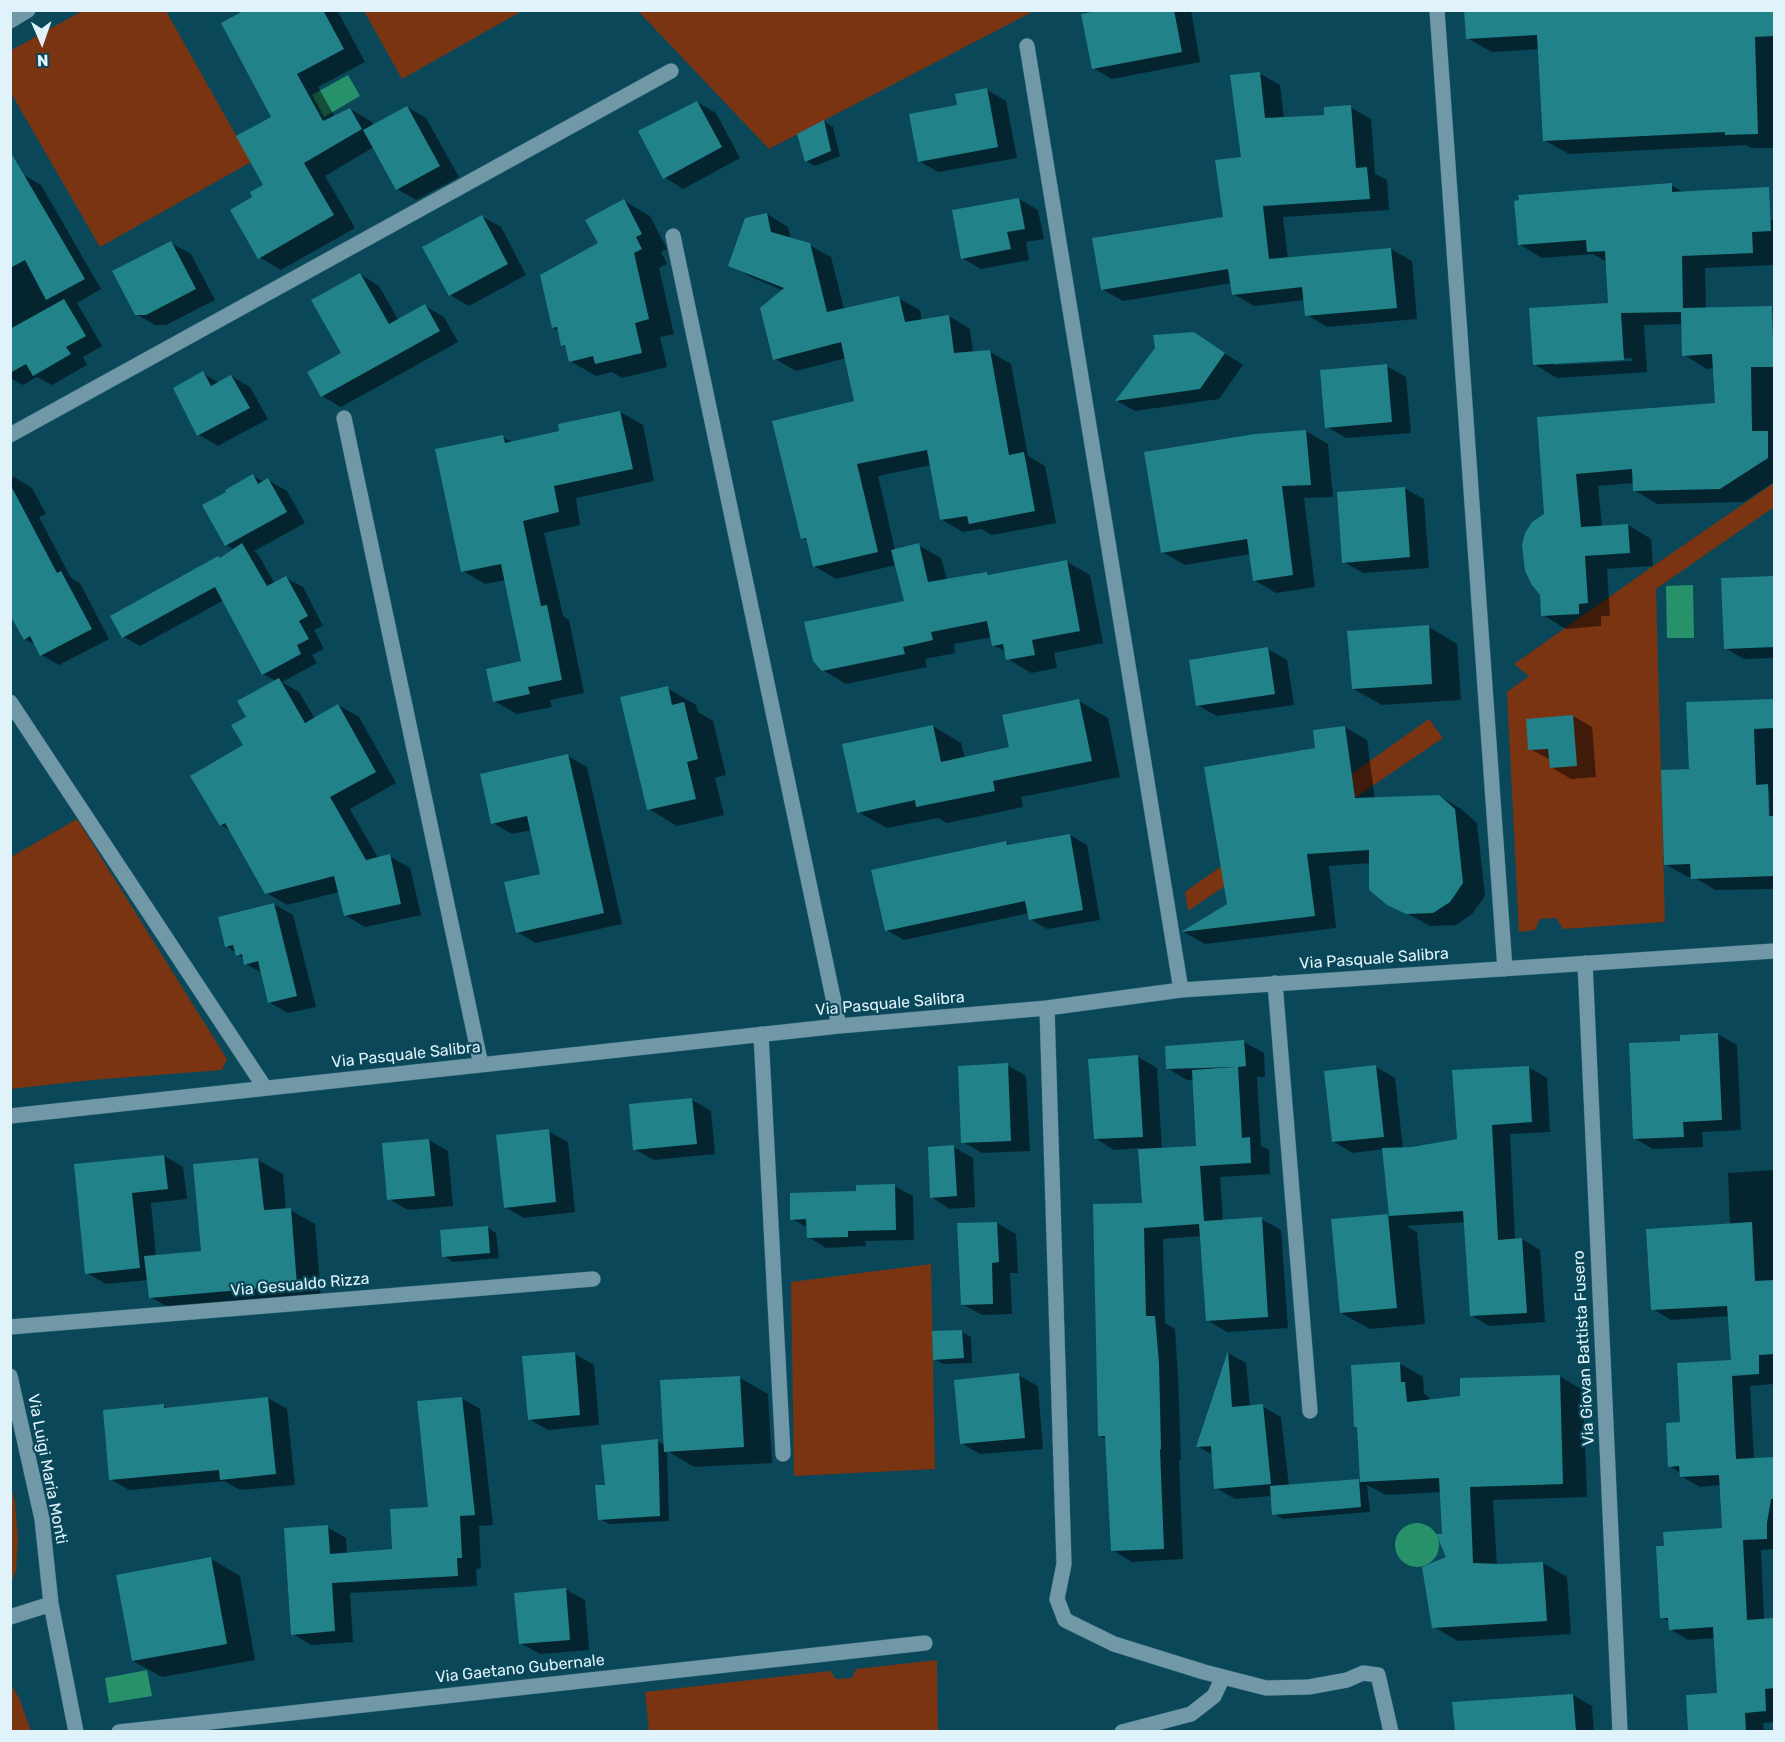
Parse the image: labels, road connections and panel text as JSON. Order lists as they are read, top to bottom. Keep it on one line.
{"streets":{"street":["Via Pasquale Salibra","Via Gesualdo Rizza","Via Giovan Battista Fusero","Via Luigi Maria Monti","Via Gaetano Gubernale"]},"crossings":[["Via Pasquale Salibra","Via Giovan Battista Fusero"]],"north":"bottom"}
